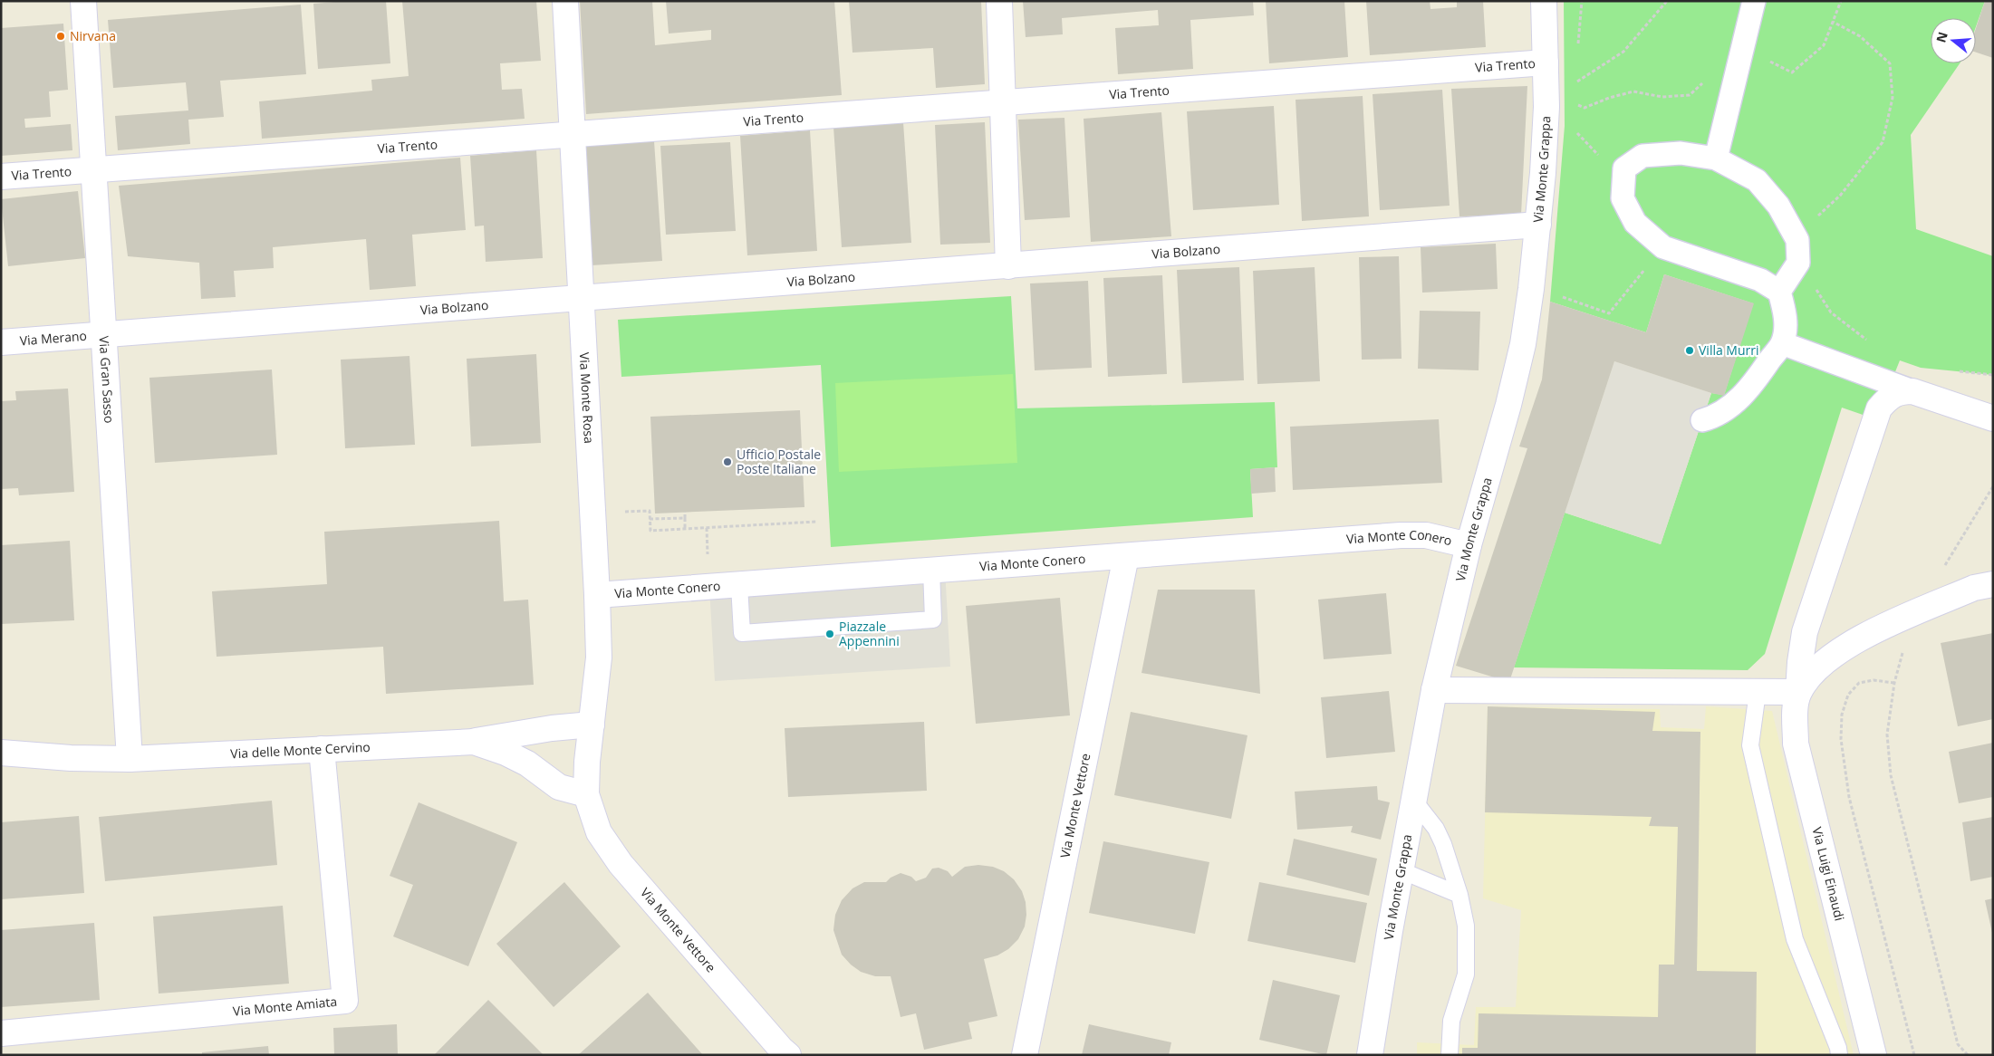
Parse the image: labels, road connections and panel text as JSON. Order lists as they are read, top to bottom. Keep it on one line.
{"streets":{"street":["Via Trento","Via Monte Grappa","Via Bolzano","Via Merano","Via Gran Sasso","Via Monte Rosa","Via Monte Conero","Via delle Monte Cervino","Via Monte Vettore","Via Luigi Einaudi","Via Monte Amiata"]},"crossings":[["Via Trento","Via Monte Grappa"],["Via Trento","Via Gran Sasso"],["Via Trento","Via Monte Rosa"],["Via Monte Grappa","Via Bolzano"],["Via Monte Grappa","Via Monte Conero"],["Via Bolzano","Via Merano"],["Via Bolzano","Via Gran Sasso"],["Via Bolzano","Via Monte Rosa"],["Via Merano","Via Gran Sasso"],["Via Gran Sasso","Via delle Monte Cervino"],["Via Monte Rosa","Via Monte Conero"],["Via Monte Rosa","Via delle Monte Cervino"],["Via Monte Rosa","Via Monte Vettore"],["Via Monte Conero","Via Monte Vettore"],["Via delle Monte Cervino","Via Monte Vettore"],["Via delle Monte Cervino","Via Monte Amiata"]],"places":["Nirvana","Villa Murri","Ufficio Postale Poste Italiane","Piazzale Appennini"],"north":"left"}
